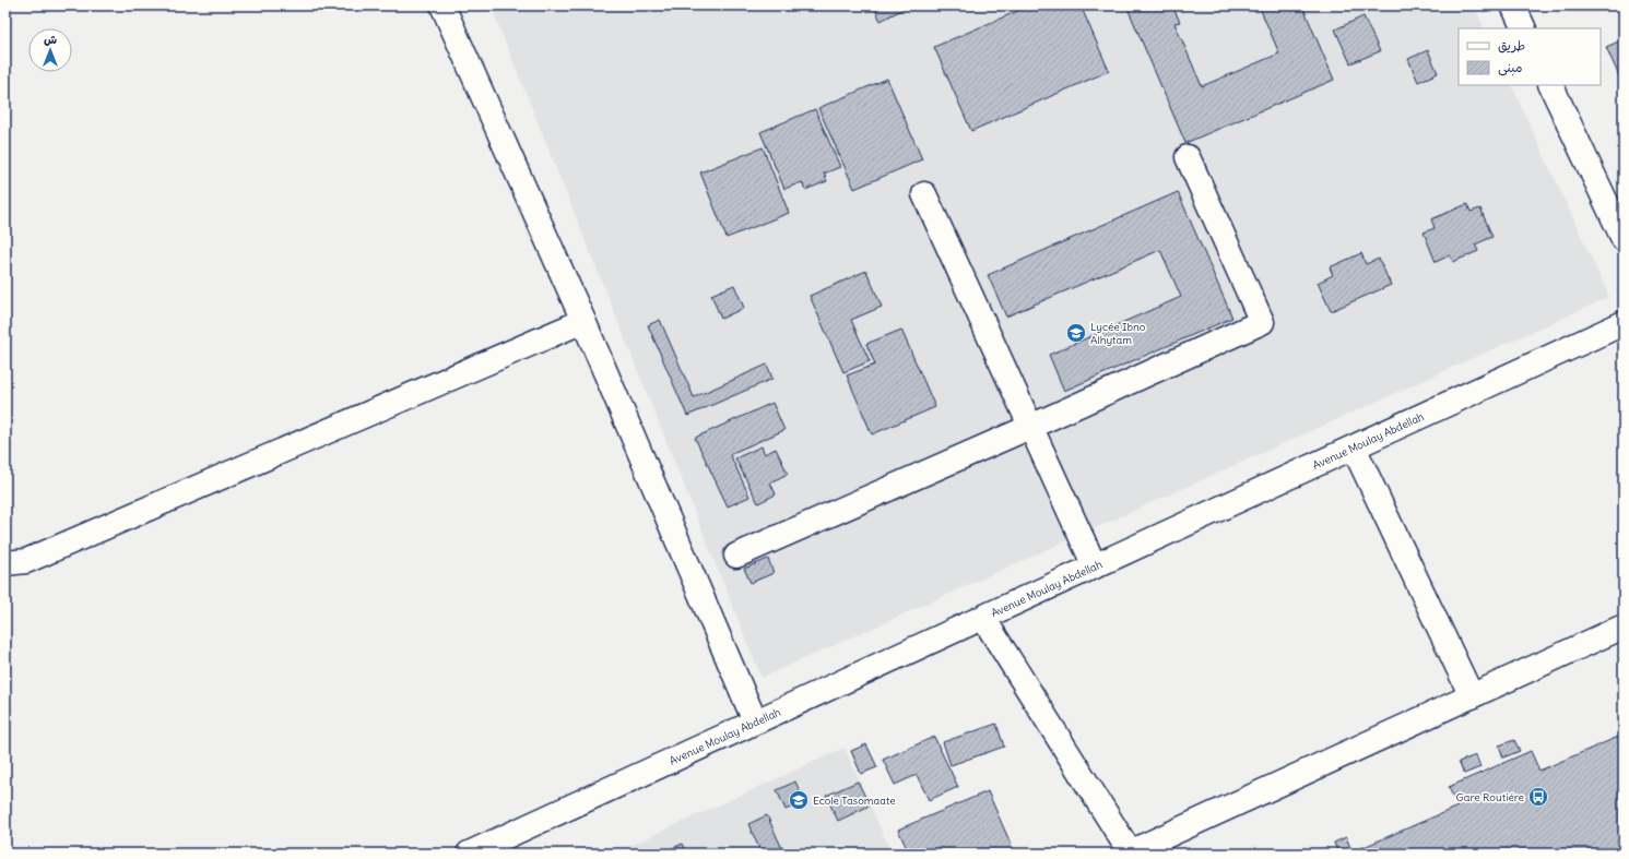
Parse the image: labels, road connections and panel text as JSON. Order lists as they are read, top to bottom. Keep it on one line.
{"streets":{"street":["Avenue Moulay Abdellah"]},"places":{"school or university":["Lycée Ibno Alhytam","Ecole Tasomaate"],"bus stop":["Gare Routiére"]},"legend":["طريق","مبنى"],"north":"top"}
